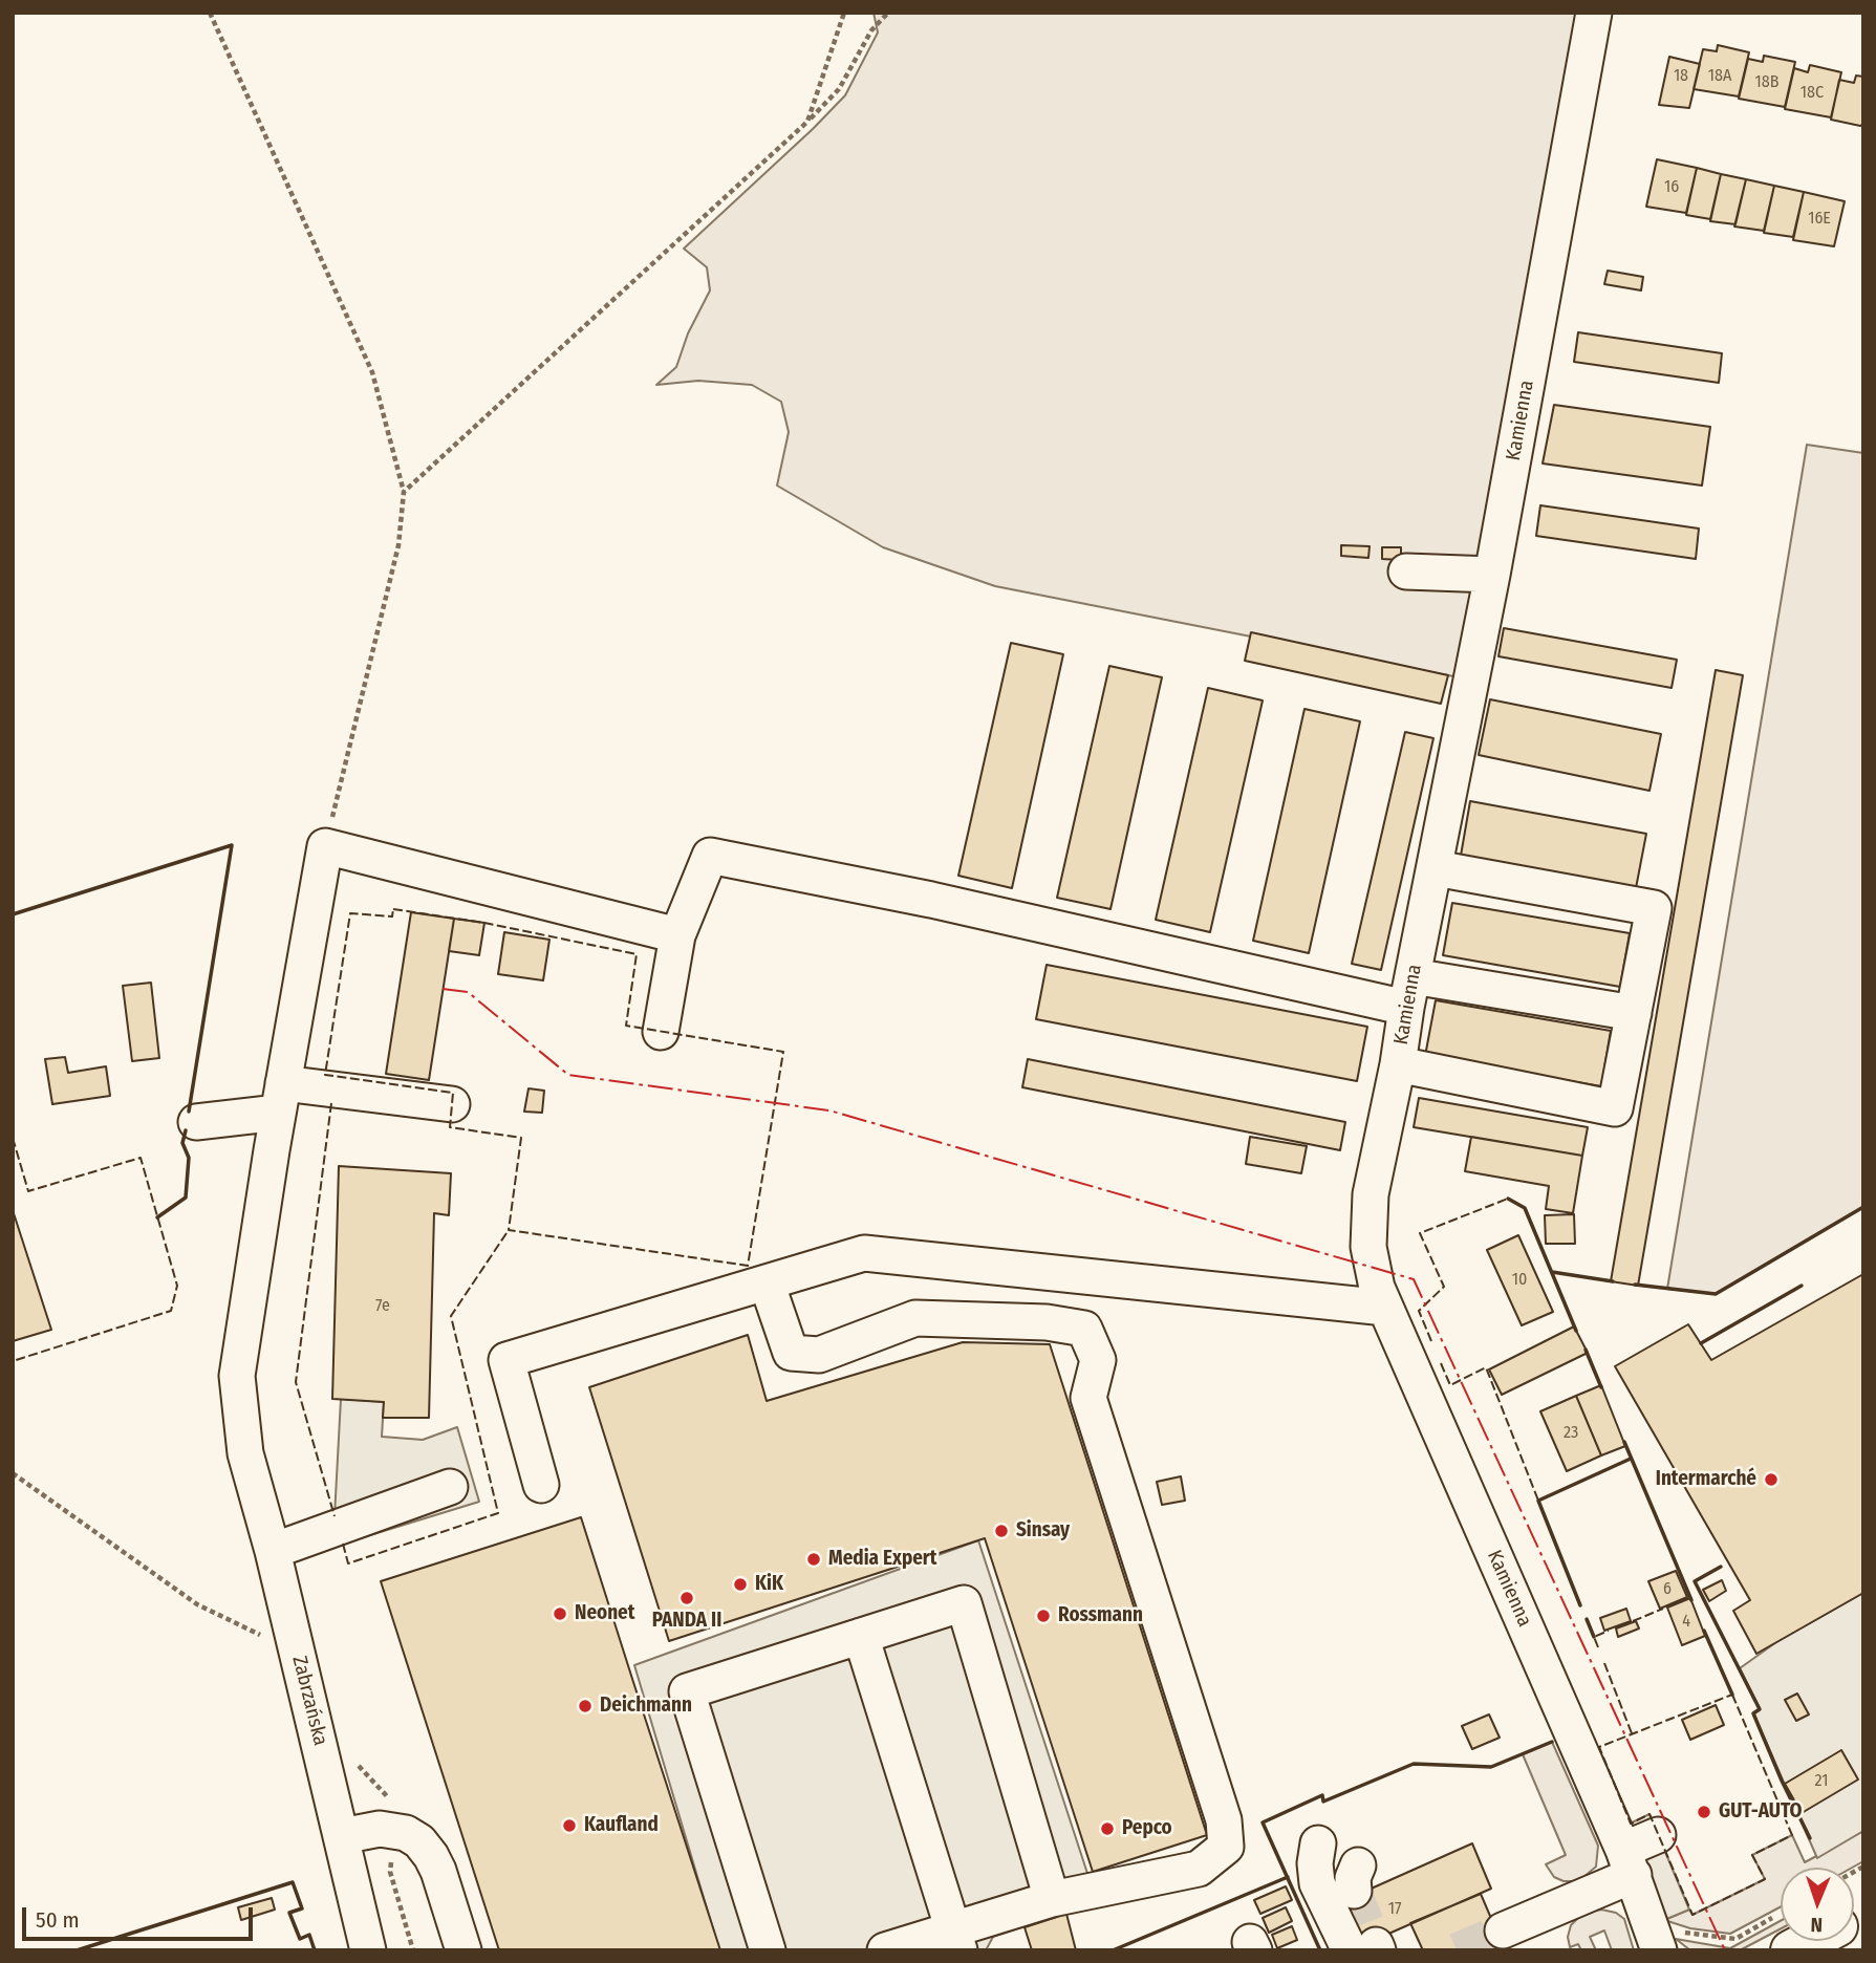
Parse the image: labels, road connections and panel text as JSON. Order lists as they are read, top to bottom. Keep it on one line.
{"streets":{"street":["Kamienna","Zabrzańska"]},"places":["Intermarché","Sinsay","Media Expert","KiK","PANDA II","Neonet","Rossmann","Deichmann","GUT-AUTO","Kaufland","Pepco"],"house_numbers":["18","18A","18B","18C","16","16E","10","7e","23","6","4","21","17"],"scale_bar":"50 m","north":"bottom"}
